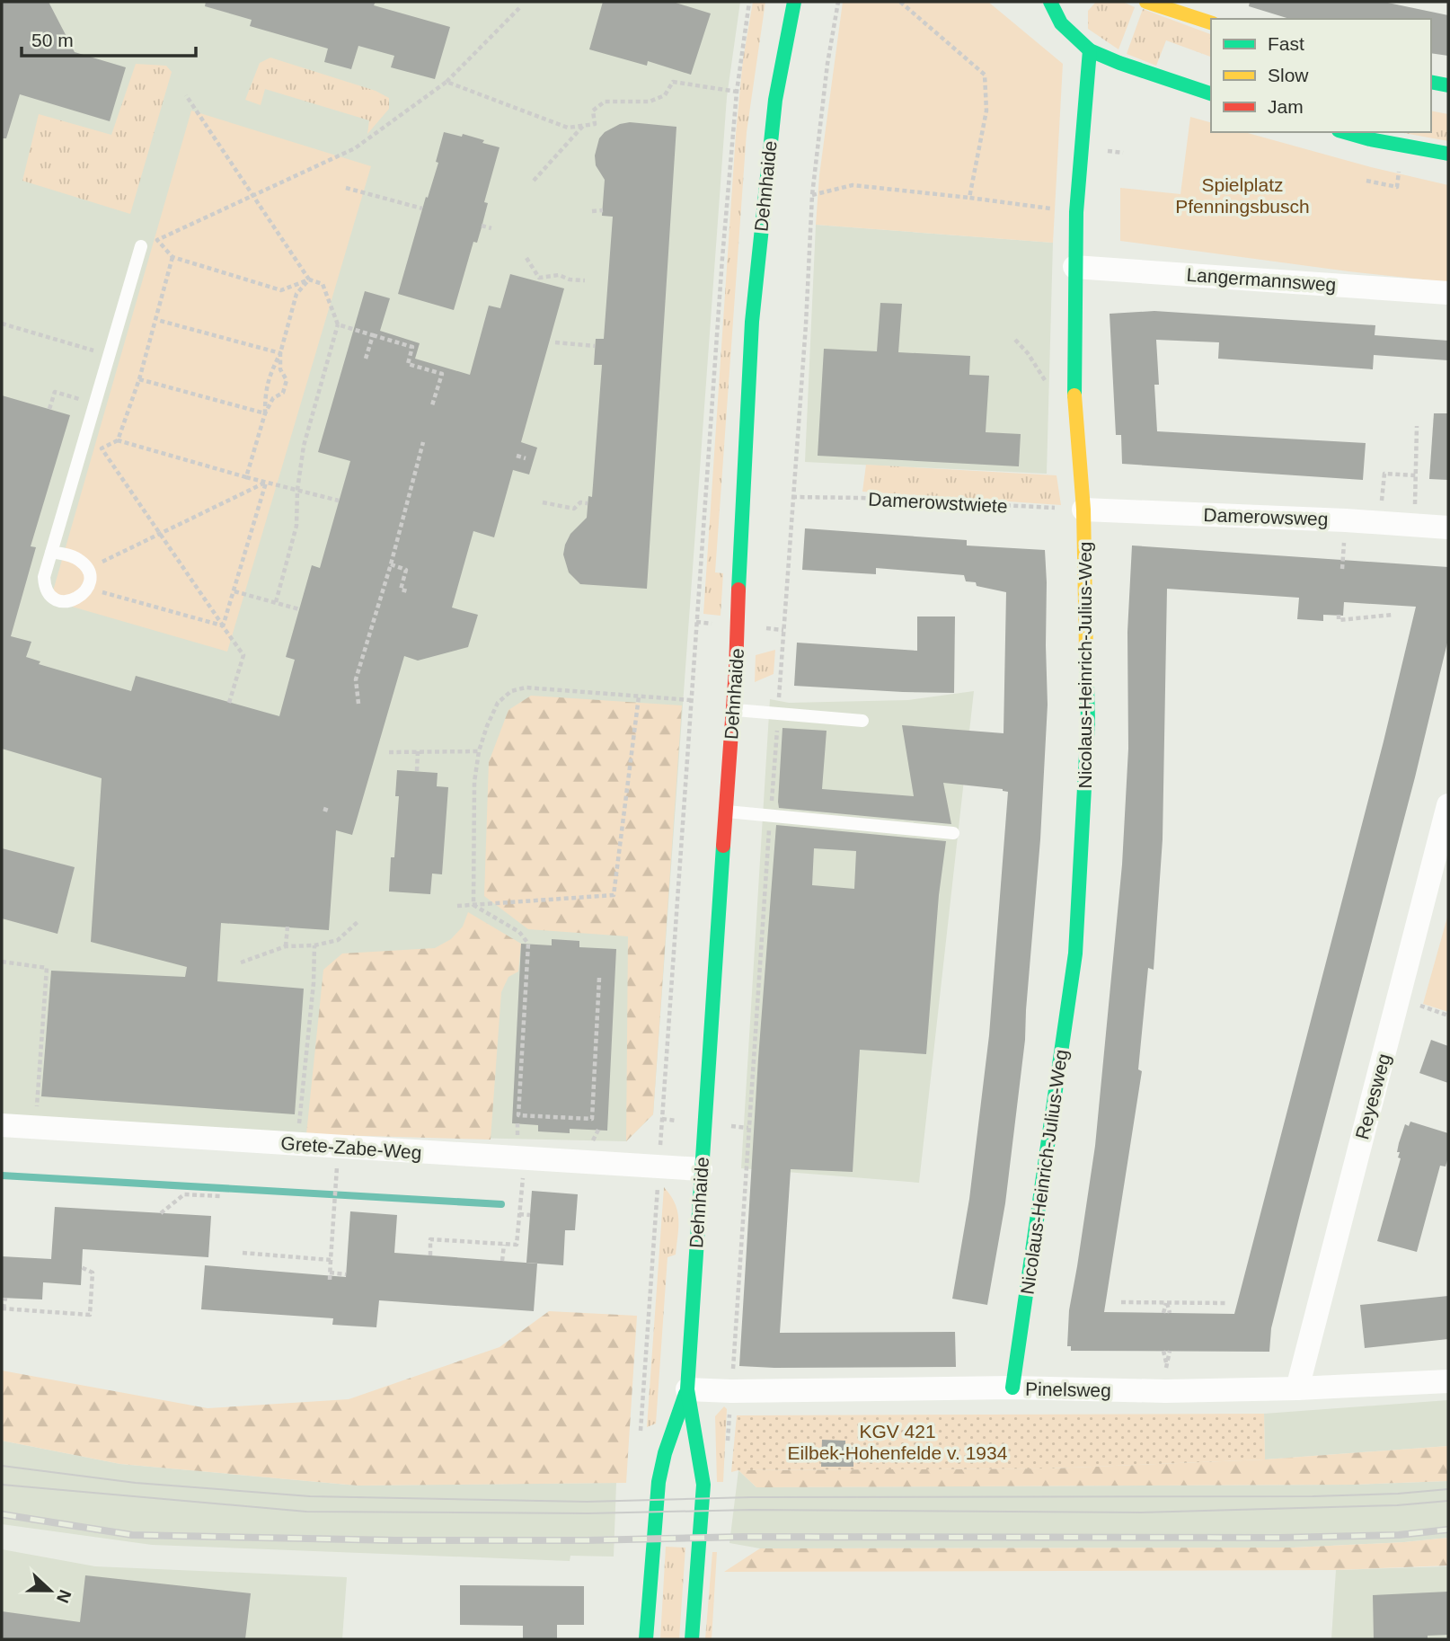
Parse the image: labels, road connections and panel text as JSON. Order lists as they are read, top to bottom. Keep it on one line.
{"streets":{"main road":["Dehnhaide","Nicolaus-Heinrich-Julius-Weg"],"street":["Langermannsweg","Damerowsweg","Reyesweg","Grete-Zabe-Weg","Pinelsweg"],"path":["Damerowstwiete"]},"crossings":[["Dehnhaide","Grete-Zabe-Weg"],["Dehnhaide","Pinelsweg"],["Langermannsweg","Nicolaus-Heinrich-Julius-Weg"],["Damerowstwiete","Damerowsweg"],["Damerowstwiete","Nicolaus-Heinrich-Julius-Weg"],["Damerowsweg","Nicolaus-Heinrich-Julius-Weg"],["Nicolaus-Heinrich-Julius-Weg","Pinelsweg"],["Reyesweg","Pinelsweg"]],"parks":["Spielplatz Pfenningsbusch","KGV 421 Eilbek-Hohenfelde v. 1934"],"legend":["Fast","Slow","Jam"],"scale_bar":"50 m","north":"right"}
